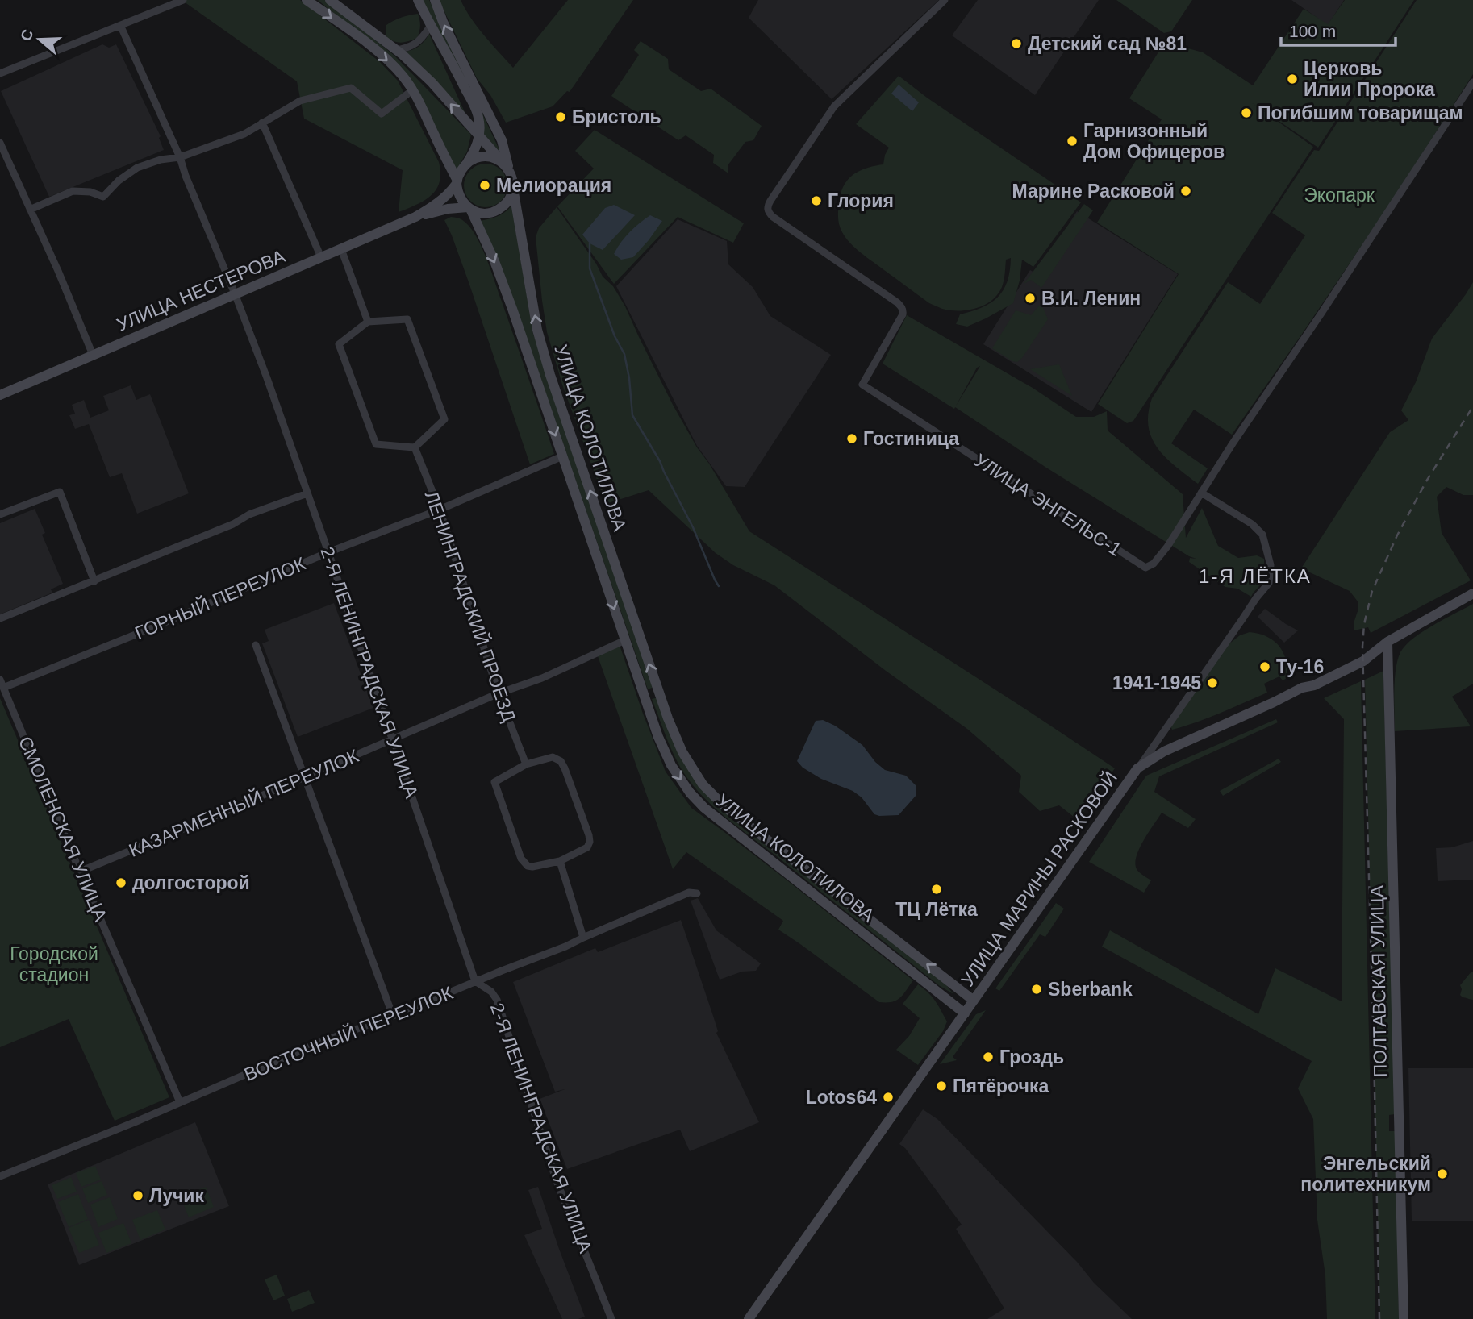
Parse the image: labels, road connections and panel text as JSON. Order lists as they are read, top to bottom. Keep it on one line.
{"streets":{"main road":["УЛИЦА НЕСТЕРОВА","УЛИЦА КОЛОТИЛОВА","УЛИЦА МАРИНЫ РАСКОВОЙ","ПОЛТАВСКАЯ УЛИЦА"],"street":["УЛИЦА ЭНГЕЛЬС-1","ГОРНЫЙ ПЕРЕУЛОК","ЛЕНИНГРАДСКИЙ ПРОЕЗД","2-Я ЛЕНИНГРАДСКАЯ УЛИЦА","КАЗАРМЕННЫЙ ПЕРЕУЛОК","СМОЛЕНСКАЯ УЛИЦА","ВОСТОЧНЫЙ ПЕРЕУЛОК"]},"crossings":[["УЛИЦА НЕСТЕРОВА","УЛИЦА КОЛОТИЛОВА"],["УЛИЦА НЕСТЕРОВА","2-Я ЛЕНИНГРАДСКАЯ УЛИЦА"],["УЛИЦА КОЛОТИЛОВА","ГОРНЫЙ ПЕРЕУЛОК"],["УЛИЦА КОЛОТИЛОВА","КАЗАРМЕННЫЙ ПЕРЕУЛОК"],["УЛИЦА КОЛОТИЛОВА","УЛИЦА МАРИНЫ РАСКОВОЙ"],["ГОРНЫЙ ПЕРЕУЛОК","ЛЕНИНГРАДСКИЙ ПРОЕЗД"],["ГОРНЫЙ ПЕРЕУЛОК","2-Я ЛЕНИНГРАДСКАЯ УЛИЦА"],["ГОРНЫЙ ПЕРЕУЛОК","СМОЛЕНСКАЯ УЛИЦА"],["ЛЕНИНГРАДСКИЙ ПРОЕЗД","КАЗАРМЕННЫЙ ПЕРЕУЛОК"],["2-Я ЛЕНИНГРАДСКАЯ УЛИЦА","КАЗАРМЕННЫЙ ПЕРЕУЛОК"],["2-Я ЛЕНИНГРАДСКАЯ УЛИЦА","ВОСТОЧНЫЙ ПЕРЕУЛОК"],["КАЗАРМЕННЫЙ ПЕРЕУЛОК","СМОЛЕНСКАЯ УЛИЦА"],["СМОЛЕНСКАЯ УЛИЦА","ВОСТОЧНЫЙ ПЕРЕУЛОК"],["УЛИЦА МАРИНЫ РАСКОВОЙ","ПОЛТАВСКАЯ УЛИЦА"]],"districts":["1-Я ЛЁТКА"],"parks":["Экопарк","Городской стадион"],"places":["Детский сад №81","Церковь Илии Пророка","Погибшим товарищам","Бристоль","Гарнизонный Дом Офицеров","Мелиорация","Марине Расковой","Глория","В.И. Ленин","Гостиница","Ту-16","1941-1945","долгосторой","ТЦ Лётка","Sberbank","Гроздь","Пятёрочка","Lotos64","Энгельский политехникум","Лучик"],"scale_bar":"100 m","north":"left"}
